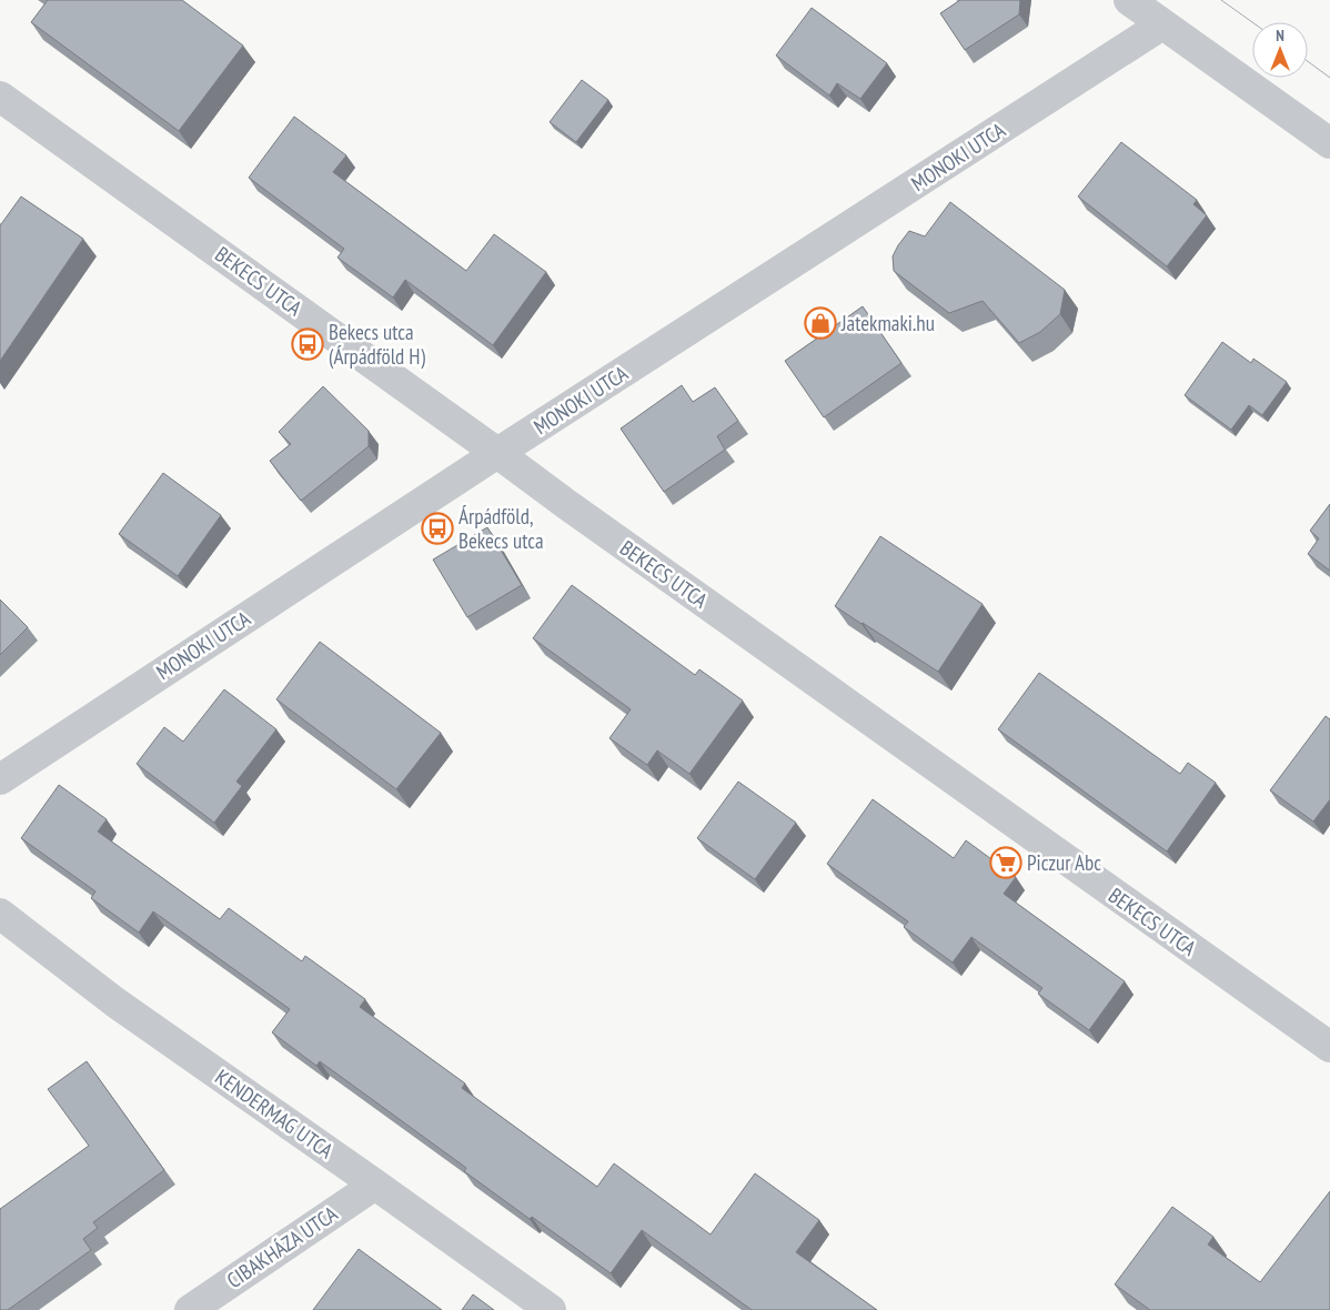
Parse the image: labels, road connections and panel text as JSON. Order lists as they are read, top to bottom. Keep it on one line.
{"streets":{"street":["MONOKI UTCA","BEKECS UTCA","KENDERMAG UTCA","CIBAKHÁZA UTCA"]},"crossings":[["MONOKI UTCA","BEKECS UTCA"],["KENDERMAG UTCA","CIBAKHÁZA UTCA"]],"places":{"shop":["Jatekmaki.hu"],"bus stop":["Bekecs utca (Árpádföld H)","Árpádföld, Bekecs utca"],"supermarket":["Piczur Abc"]},"north":"top"}
